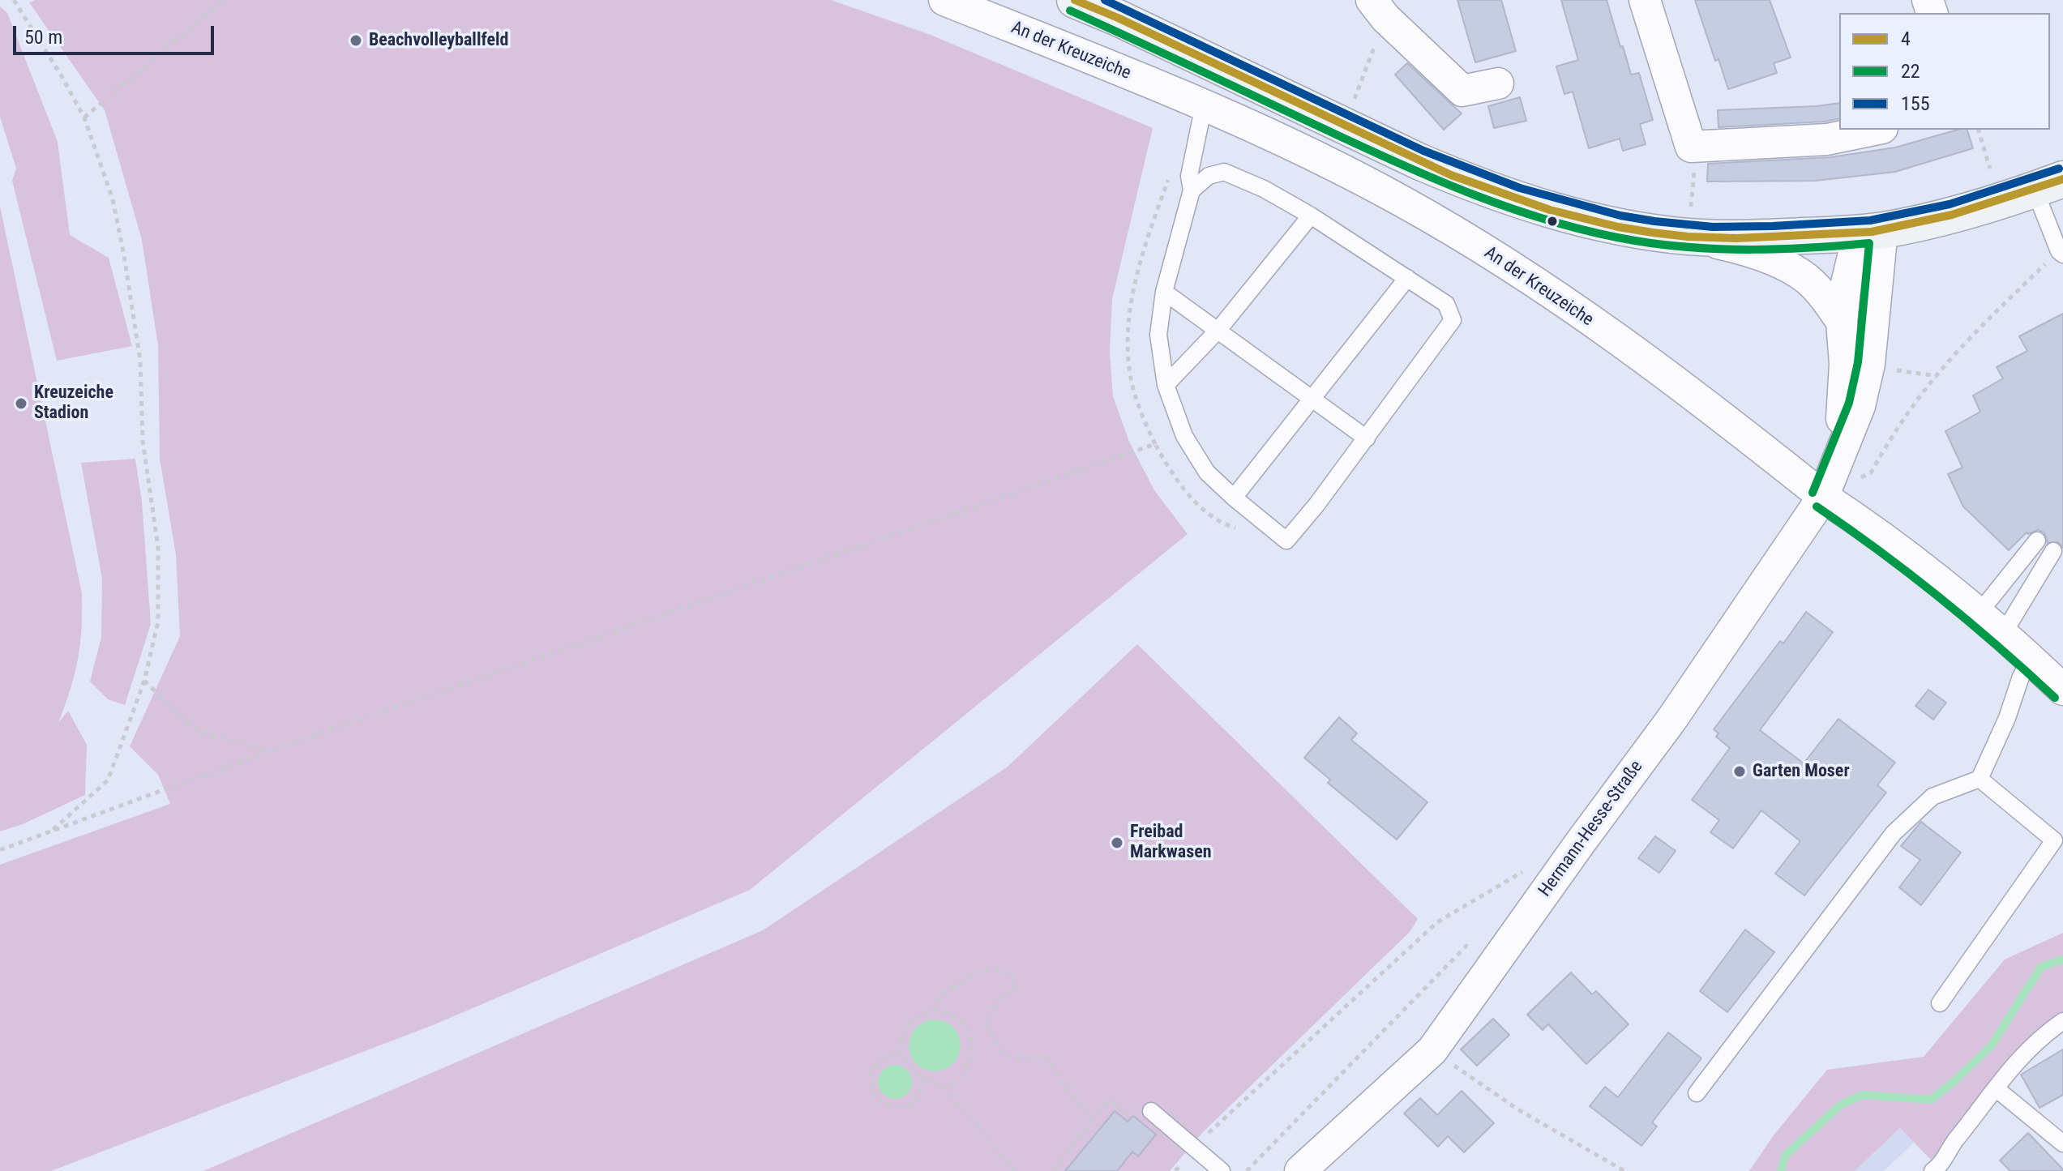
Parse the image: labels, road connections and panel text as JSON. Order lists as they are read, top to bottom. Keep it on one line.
{"streets":{"street":["An der Kreuzeiche","Hermann-Hesse-Straße"]},"crossings":[["An der Kreuzeiche","Hermann-Hesse-Straße"]],"places":["Beachvolleyballfeld","Kreuzeiche Stadion","Garten Moser","Freibad Markwasen"],"lines":["transit line 4","transit line 155","transit line 22"],"legend":["4","22","155"],"scale_bar":"50 m"}
